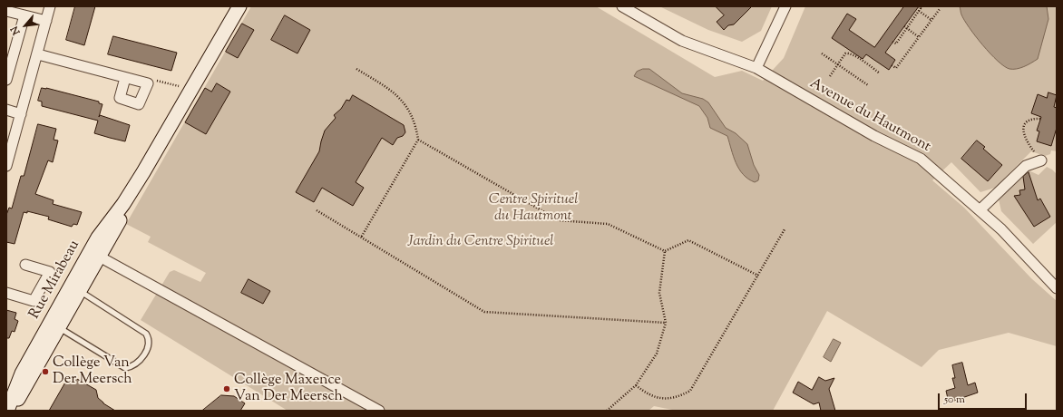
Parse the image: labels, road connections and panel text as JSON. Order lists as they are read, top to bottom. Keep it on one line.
{"streets":{"main road":["Rue Mirabeau"],"street":["Avenue du Hautmont"]},"parks":["Centre Spirituel du Hautmont","Jardin du Centre Spirituel"],"places":["Collège Van Der Meersch","Collège Maxence Van Der Meersch"],"scale_bar":"50 m","north":"bottom left"}
